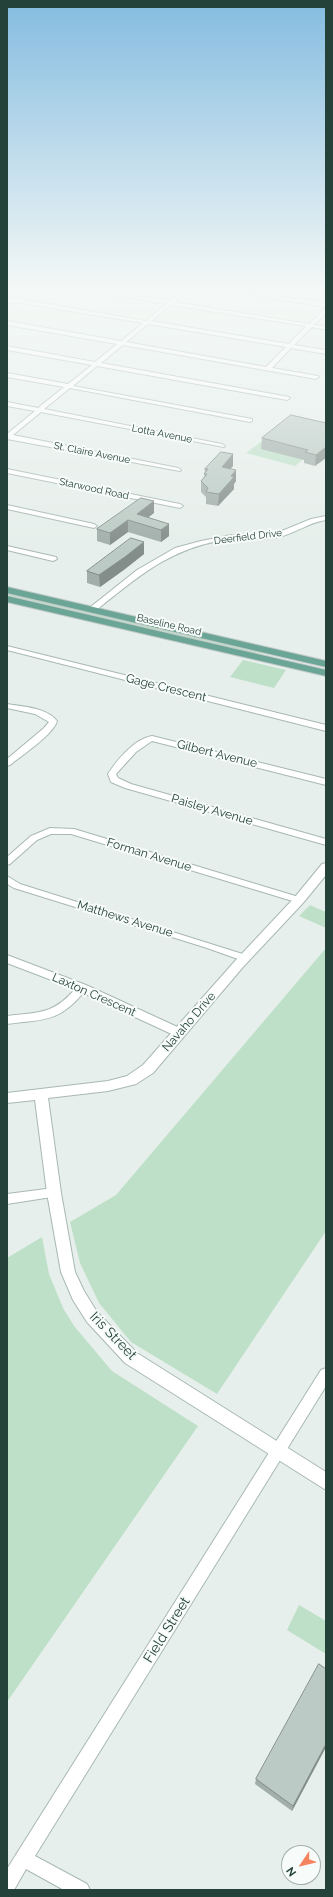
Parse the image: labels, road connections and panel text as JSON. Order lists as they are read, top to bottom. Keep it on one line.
{"streets":{"main road":["Baseline Road"],"street":["Lotta Avenue","St. Claire Avenue","Starwood Road","Deerfield Drive","Gage Crescent","Gilbert Avenue","Paisley Avenue","Forman Avenue","Matthews Avenue","Laxton Crescent","Navaho Drive","Iris Street","Field Street"]},"crossings":[["Deerfield Drive","Baseline Road"],["Gilbert Avenue","Paisley Avenue"],["Forman Avenue","Navaho Drive"],["Matthews Avenue","Navaho Drive"],["Laxton Crescent","Navaho Drive"],["Navaho Drive","Iris Street"],["Iris Street","Field Street"]],"north":"bottom left"}
